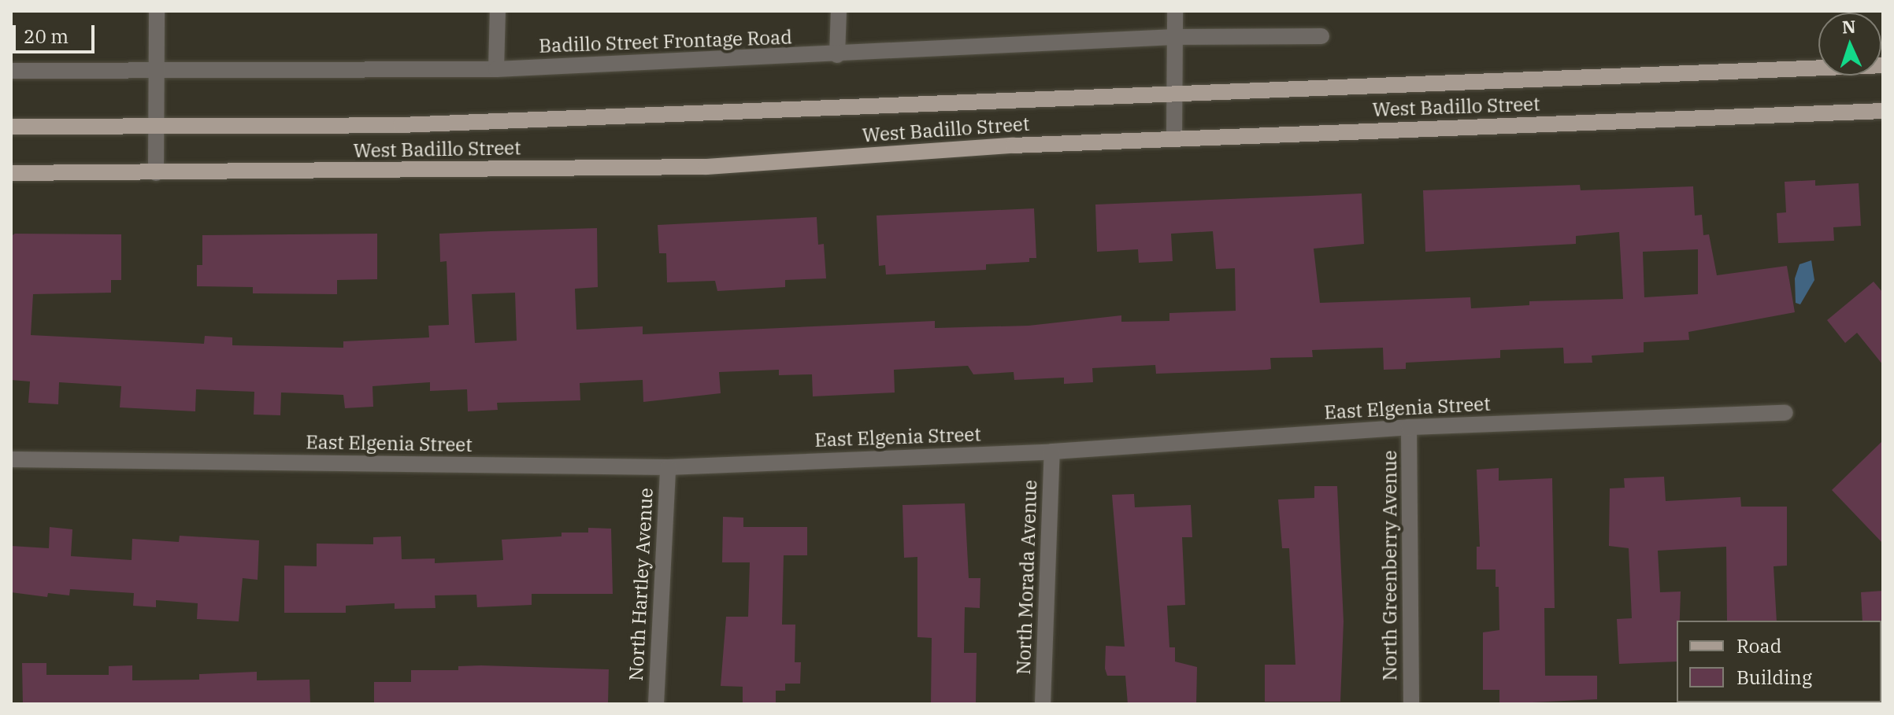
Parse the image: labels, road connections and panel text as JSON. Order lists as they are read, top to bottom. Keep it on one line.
{"streets":{"main road":["West Badillo Street"],"street":["Badillo Street Frontage Road","East Elgenia Street","North Greenberry Avenue","North Morada Avenue","North Hartley Avenue"]},"crossings":[["East Elgenia Street","North Greenberry Avenue"],["East Elgenia Street","North Morada Avenue"],["East Elgenia Street","North Hartley Avenue"]],"legend":["Road","Building"],"scale_bar":"20 m","north":"top"}
